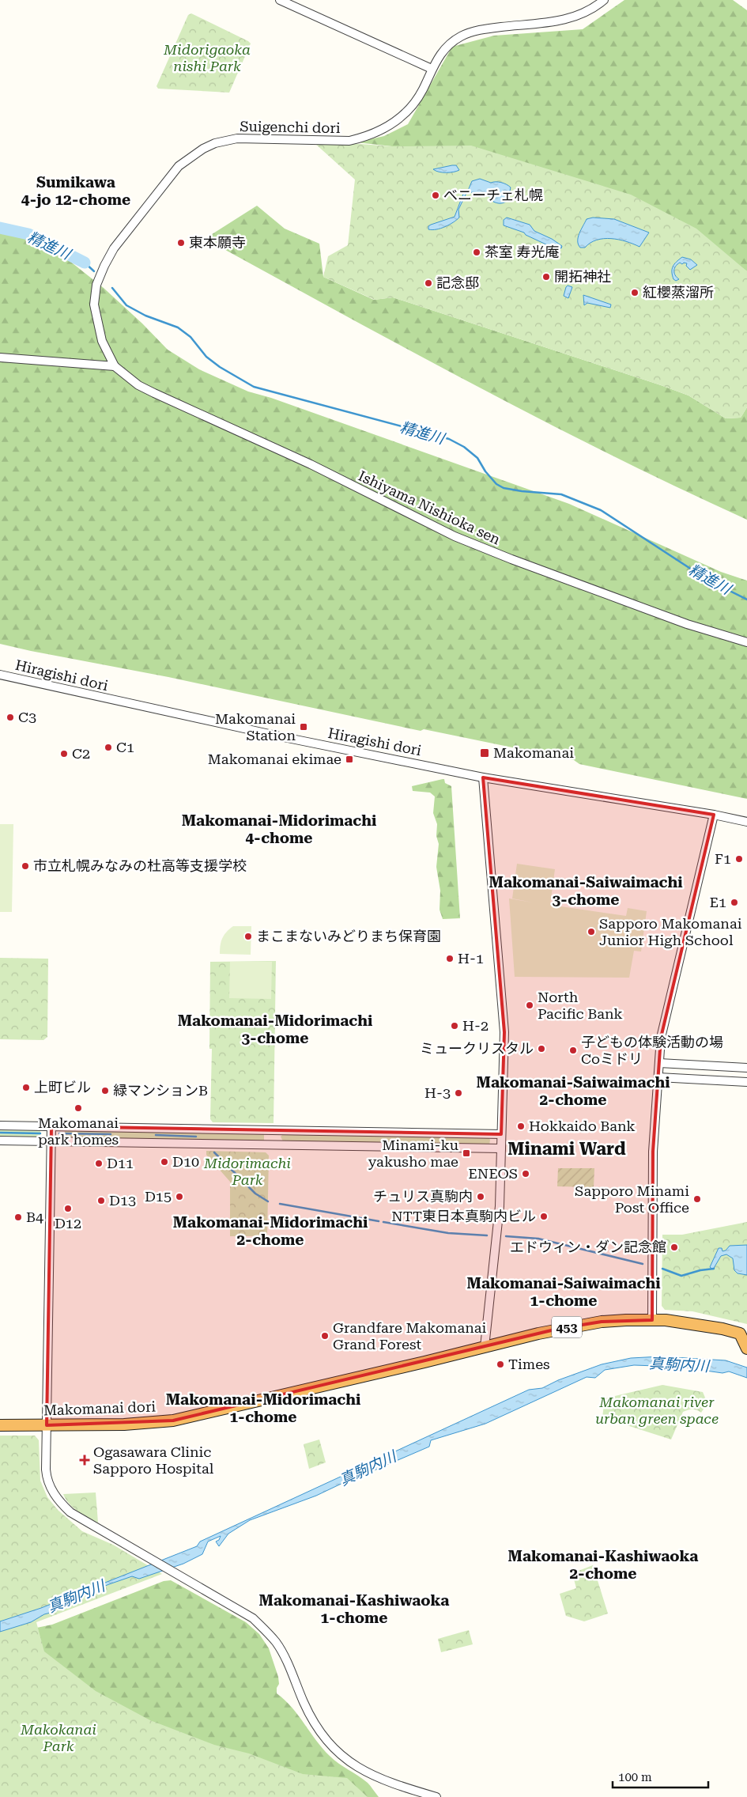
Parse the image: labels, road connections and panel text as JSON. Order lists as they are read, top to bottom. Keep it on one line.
{"streets":{"highway":["453","Makomanai dori"],"street":["Suigenchi dori","Ishiyama Nishioka sen","Hiragishi dori"]},"crossings":[["Suigenchi dori","Ishiyama Nishioka sen"]],"districts":["Sumikawa 4-jo 12-chome","Makomanai-Midorimachi 4-chome","Makomanai-Saiwaimachi 3-chome","Makomanai-Midorimachi 3-chome","Makomanai-Saiwaimachi 2-chome","Minami Ward","Makomanai-Midorimachi 2-chome","Makomanai-Saiwaimachi 1-chome","Makomanai-Midorimachi 1-chome","Makomanai-Kashiwaoka 2-chome","Makomanai-Kashiwaoka 1-chome"],"water":["精進川","真駒内川"],"parks":["Midorigaoka nishi Park","Midorimachi Park","Makomanai river urban green space","Makokanai Park"],"places":{"other":["べニーチェ札幌","東本願寺","茶室 寿光庵","開拓神社","記念邸","紅櫻蒸溜所","C3","C1","C2","F1","市立札幌みなみの杜高等支援学校","E1","Sapporo Makomanai Junior High School","まこまないみどりまち保育園","H-1","North Pacific Bank","H-2","ミュークリスタル","子どもの体験活動の場 Coミドリ","上町ビル","緑マンションB","H-3","Makomanai park homes","Hokkaido Bank","D10","D11","ENEOS","D15","チュリス真駒内","Sapporo Minami Post Office","D13","D12","NTT東日本真駒内ビル","B4","エドウィン・ダン記念館","Grandfare Makomanai Grand Forest","Times"],"transit":["Makomanai Station","Makomanai","Makomanai ekimae","Minami-ku yakusho mae"],"health":["Ogasawara Clinic Sapporo Hospital"]},"scale_bar":"100 m"}
